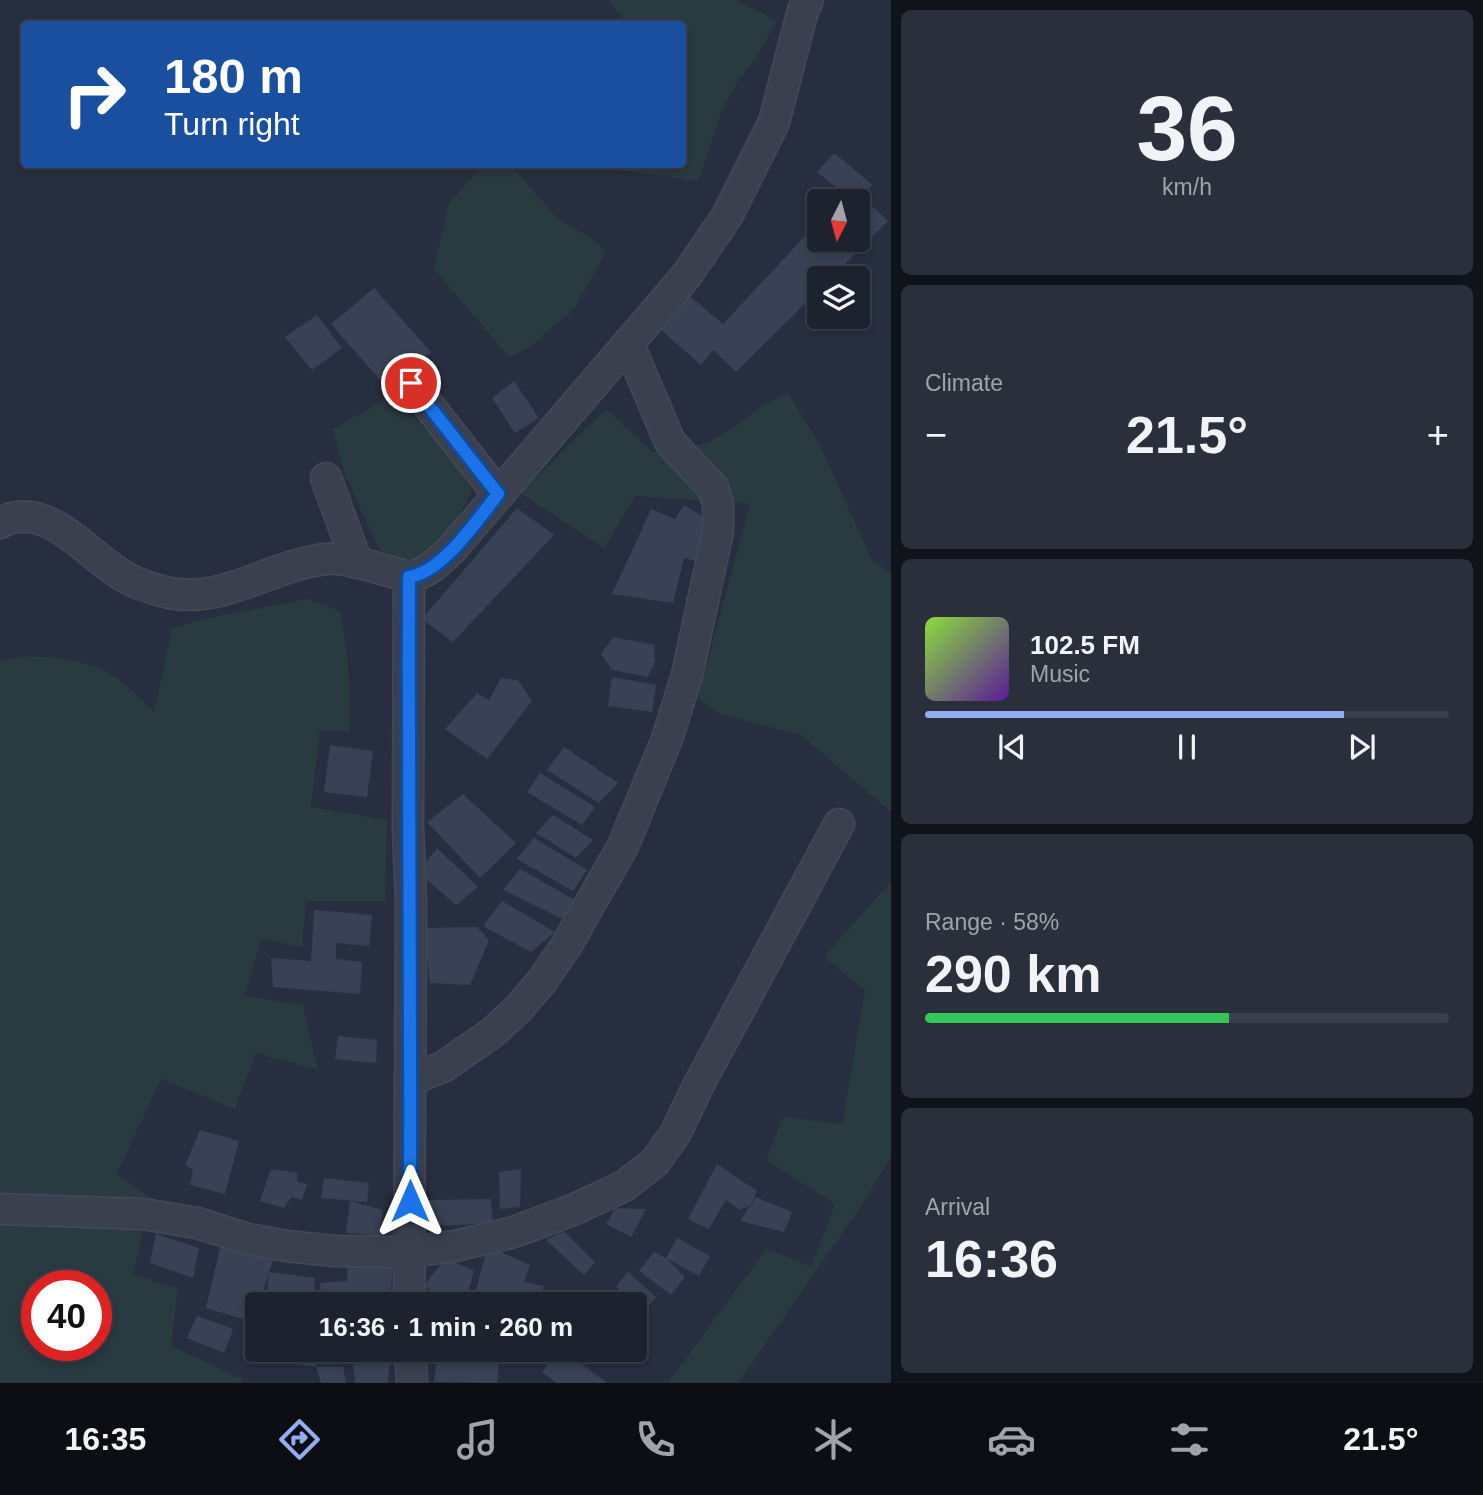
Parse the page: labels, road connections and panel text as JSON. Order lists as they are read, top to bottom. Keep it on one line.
{"north":"bottom","page":{"tile":[["36","km/h"],"Climate",["Range · 58%","290 km"],["Arrival","16:36"]],"turn":["180 m","Turn right"],"heat":["−","21.5°","+"],"song":["102.5 FM","Music"],"limit":"40","trip":"16:36 · 1 min · 260 m","tabs":["16:35","21.5°"]}}
